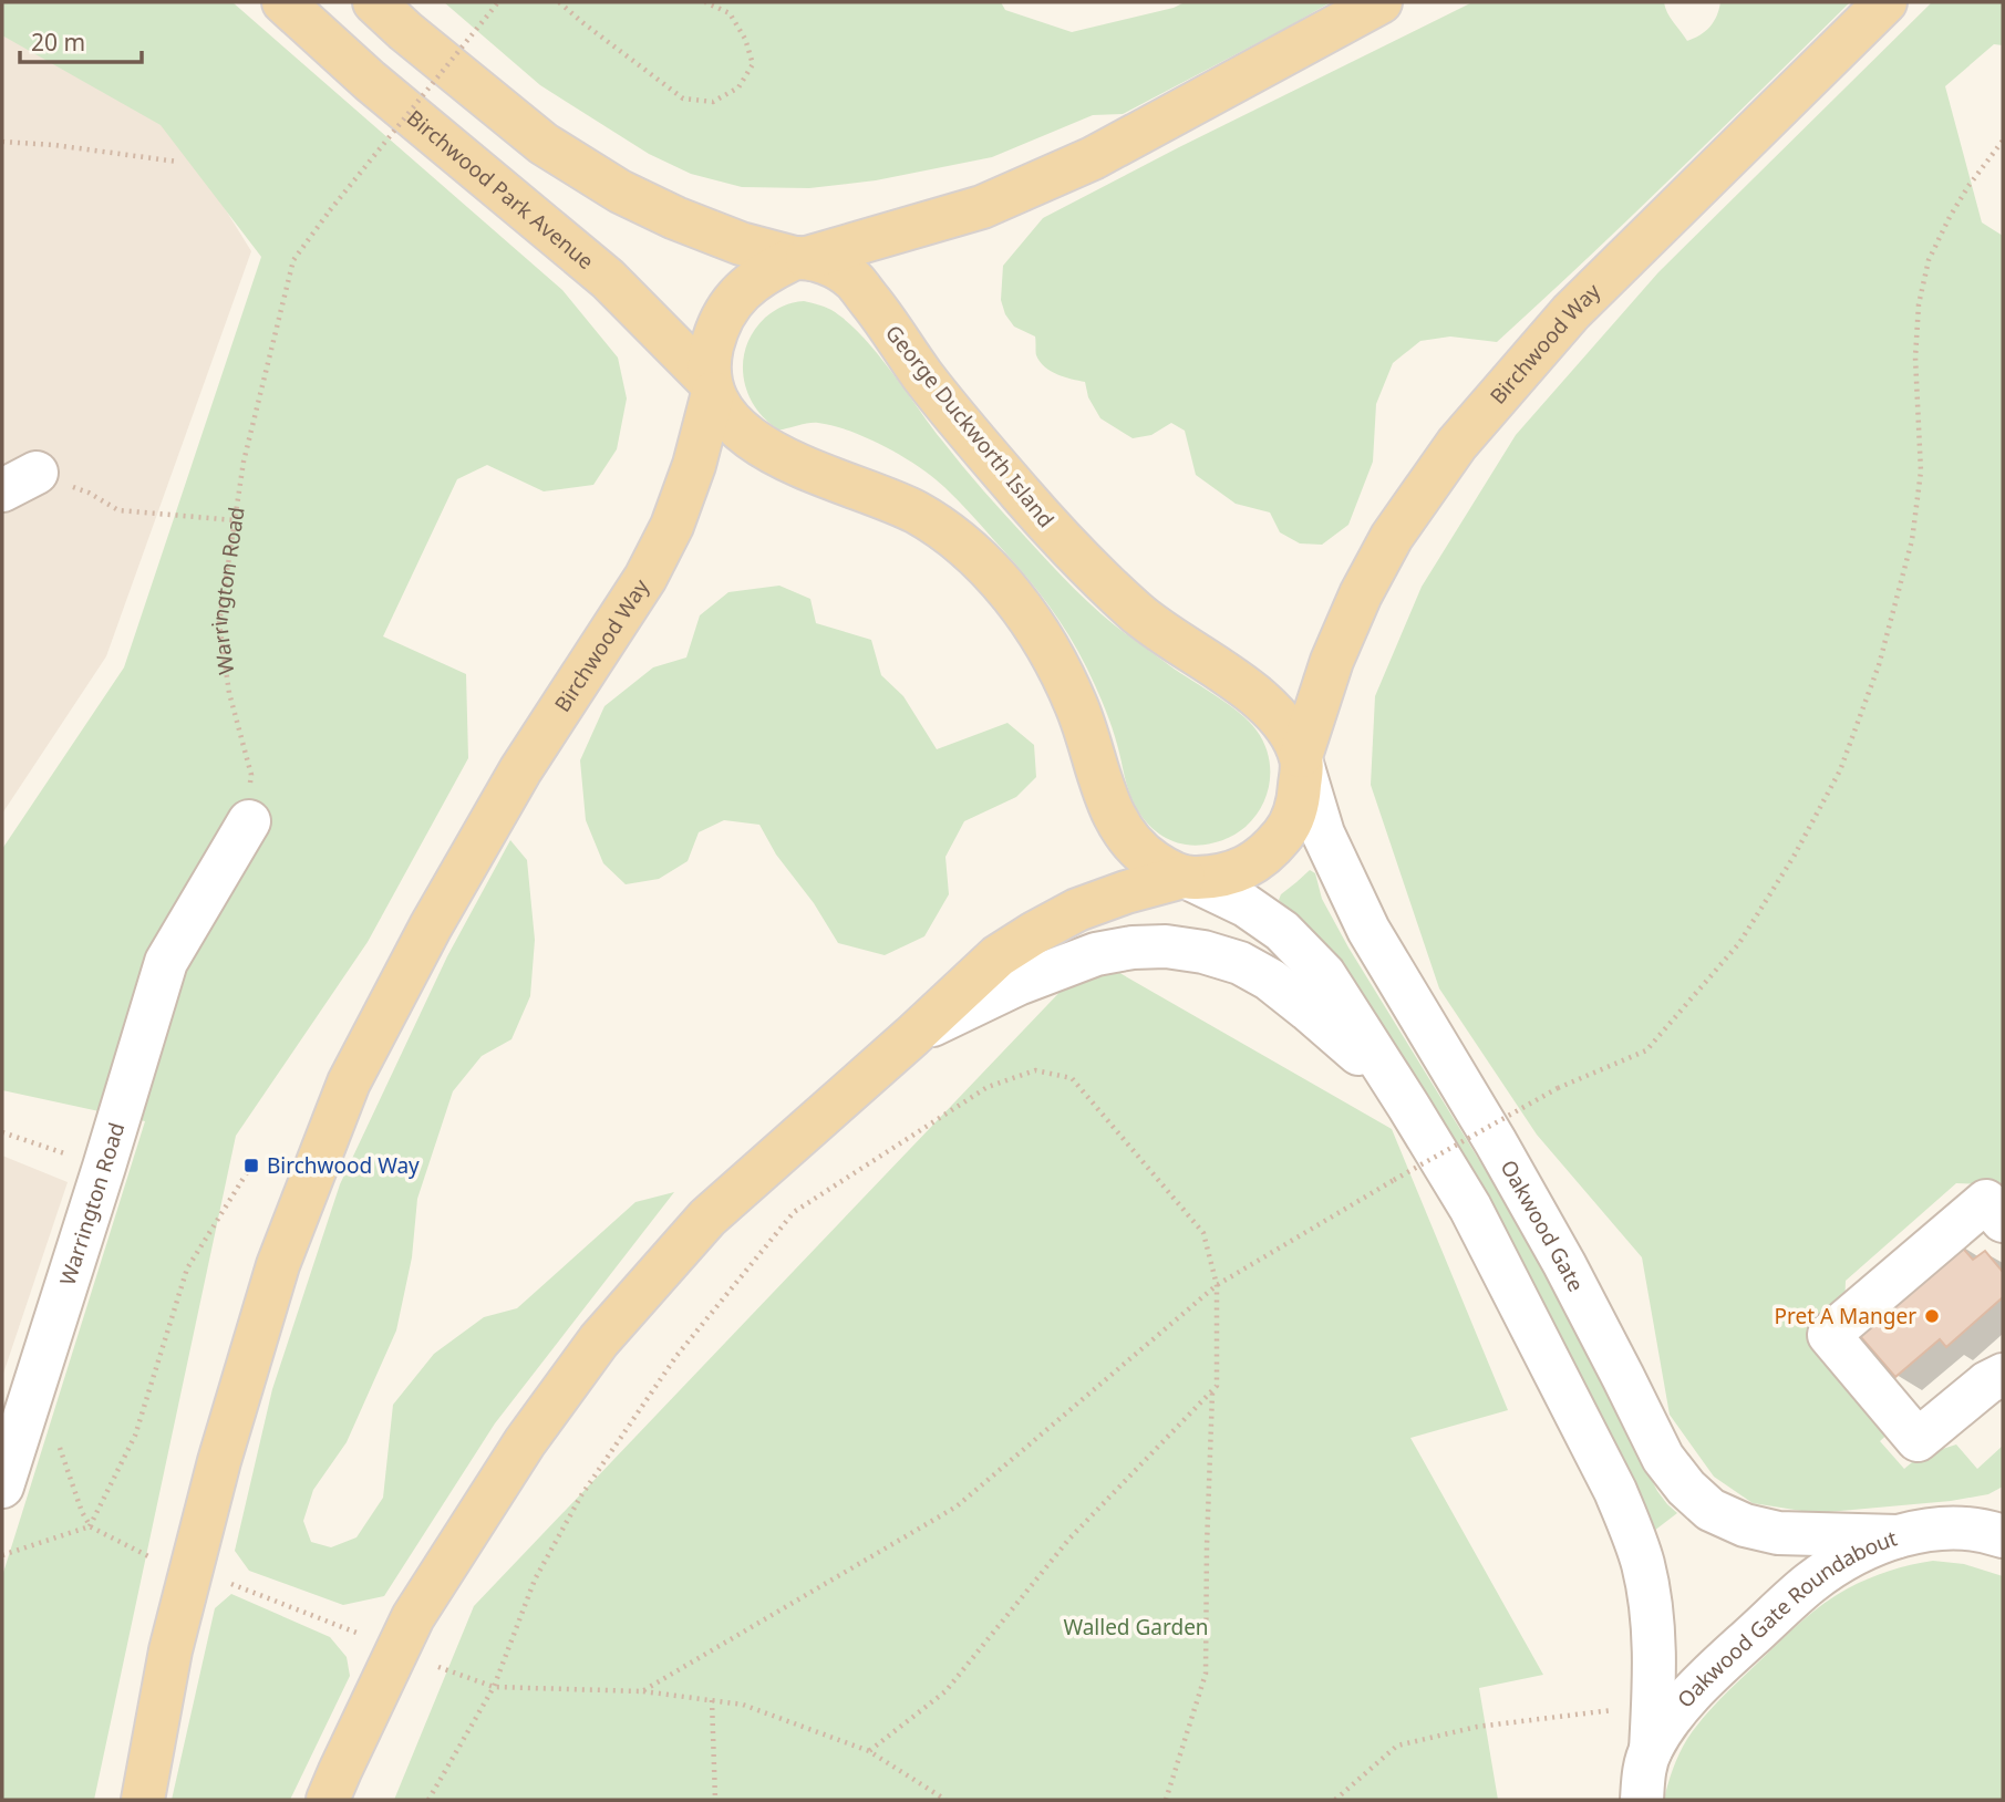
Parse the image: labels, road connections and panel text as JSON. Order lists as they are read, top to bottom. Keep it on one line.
{"streets":{"main road":["Birchwood Park Avenue","Birchwood Way","George Duckworth Island"],"street":["Warrington Road","Oakwood Gate","Oakwood Gate Roundabout"]},"crossings":[["Birchwood Park Avenue","Birchwood Way"],["Birchwood Way","George Duckworth Island"],["Birchwood Way","Oakwood Gate"],["George Duckworth Island","Oakwood Gate"],["Oakwood Gate","Oakwood Gate Roundabout"]],"parks":["Walled Garden"],"places":{"transit":["Birchwood Way"],"other":["Pret A Manger"]},"scale_bar":"20 m"}
